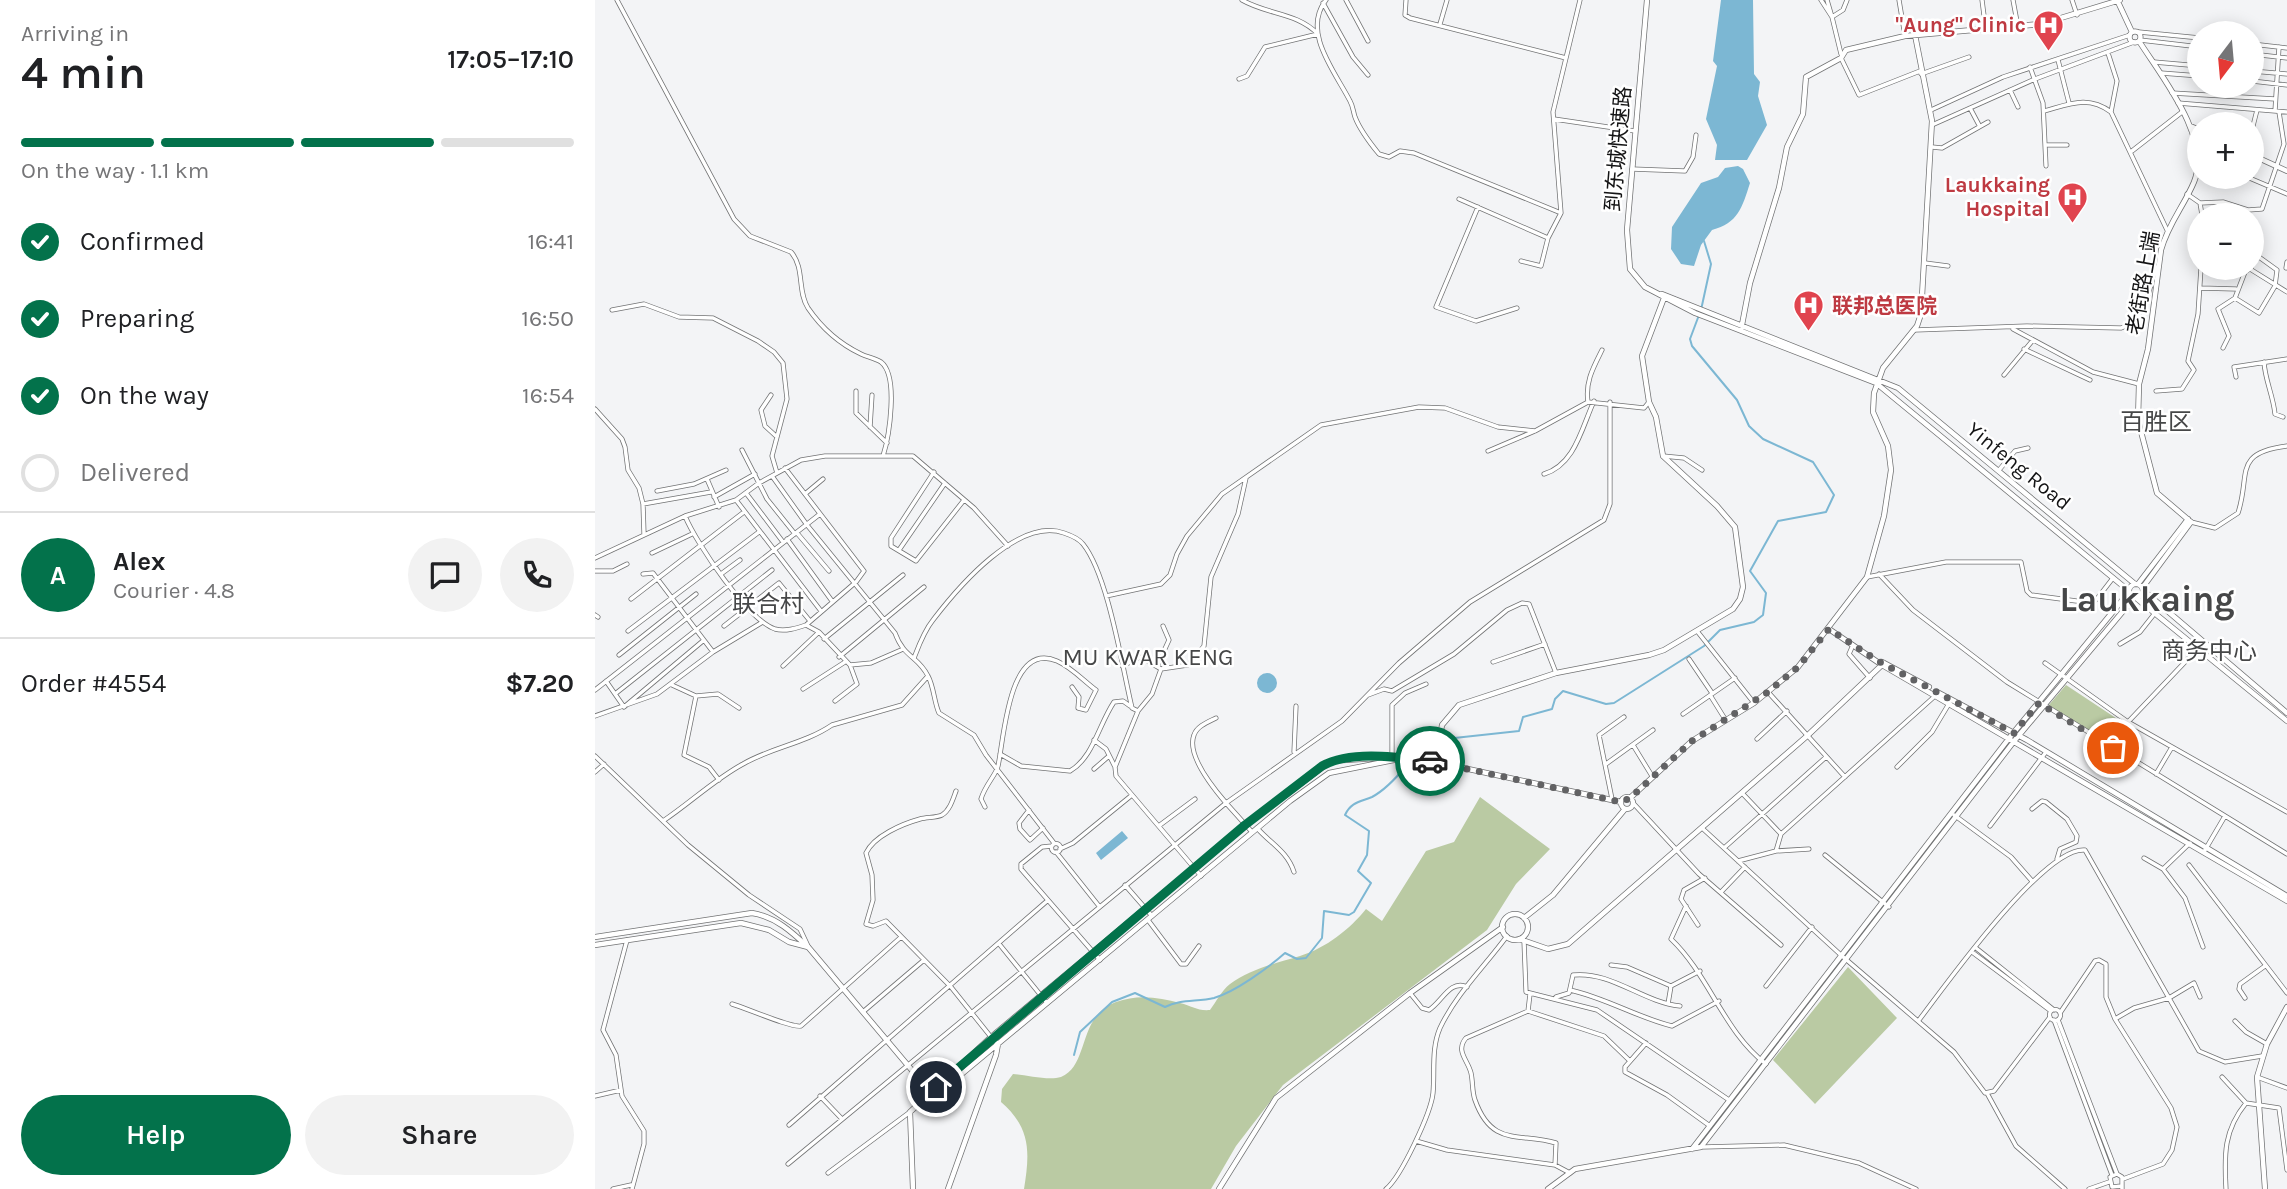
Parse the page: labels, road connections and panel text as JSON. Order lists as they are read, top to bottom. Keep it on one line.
{"streets":{"main road":["到东城快速路","老街路上端","Yinfeng Road"]},"districts":["百胜区","Laukkaing","联合村","商务中心","MU KWAR KENG"],"places":{"hospital":["\"Aung\" Clinic","Laukkaing Hospital","联邦总医院"]},"north":"bottom","page":{"heading":["4 min","Arriving in","17:05–17:10"],"panel":["Alex","Courier · 4.8","Order #4554","$7.20"],"map_buttons":["+","−"],"bar":"On the way · 1.1 km","list":[["Confirmed","16:41"],["Preparing","16:50"],["On the way","16:54"],"Delivered"],"round":"A","buttons":["Help","Share"]}}
